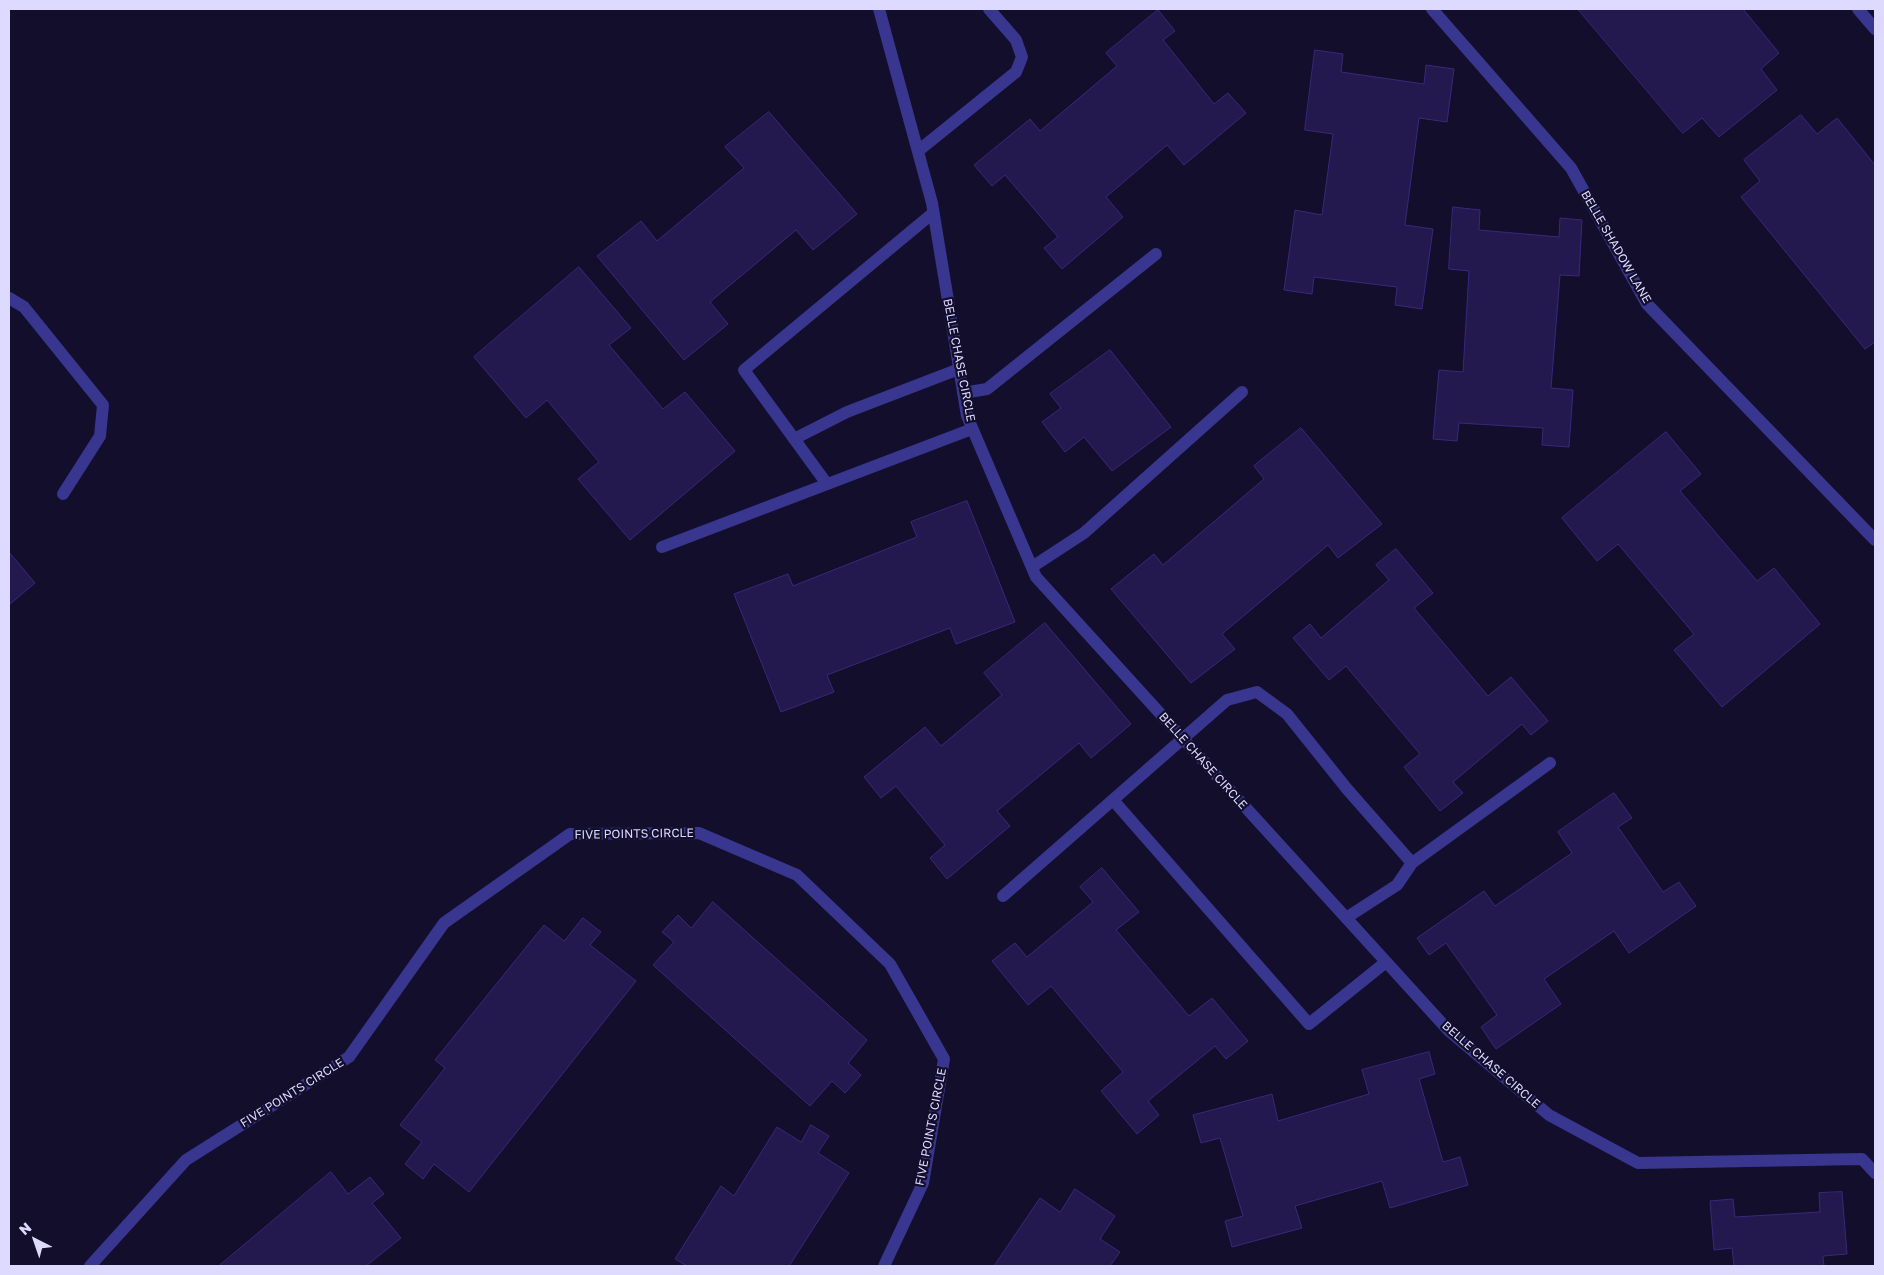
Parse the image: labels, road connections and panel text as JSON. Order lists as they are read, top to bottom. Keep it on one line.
{"streets":{"street":["BELLE SHADOW LANE","BELLE CHASE CIRCLE","FIVE POINTS CIRCLE"]},"north":"top left"}
